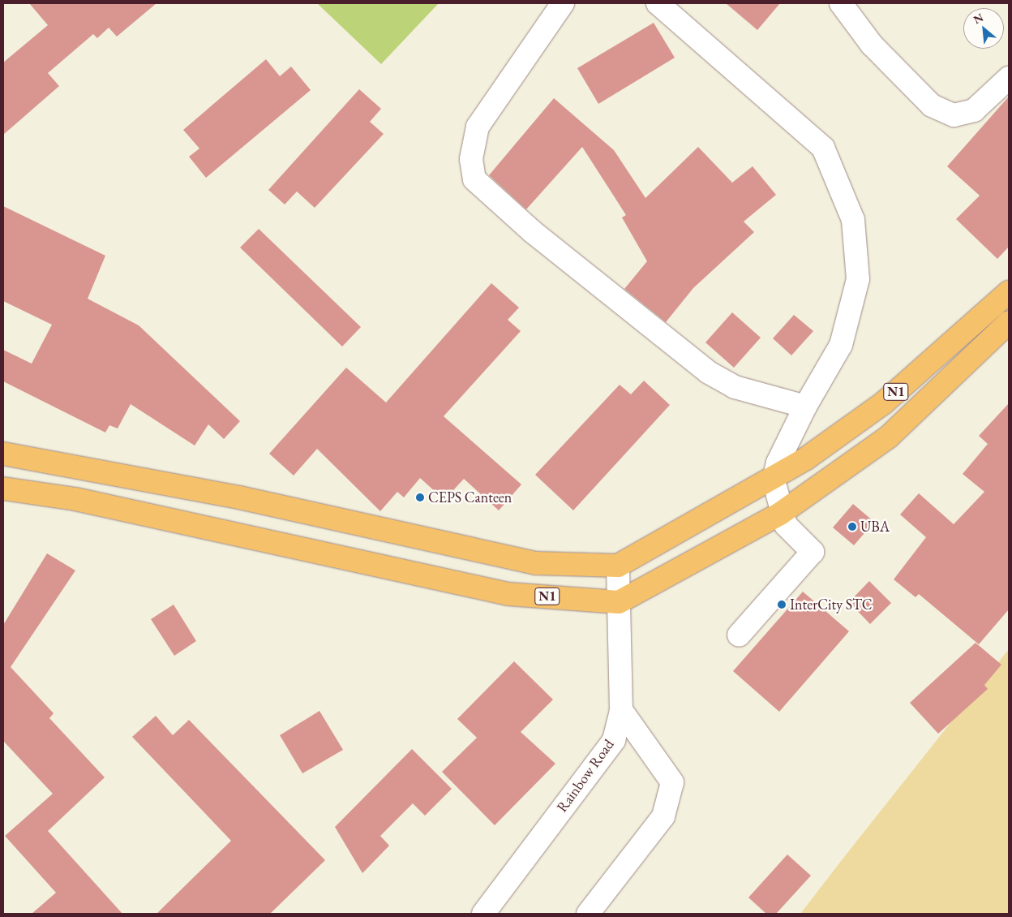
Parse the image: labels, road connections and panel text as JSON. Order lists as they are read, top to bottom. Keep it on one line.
{"streets":{"highway":["N1"],"street":["Rainbow Road"]},"crossings":[["N1","Rainbow Road"]],"places":["CEPS Canteen","UBA","InterCity STC"],"north":"top left"}
